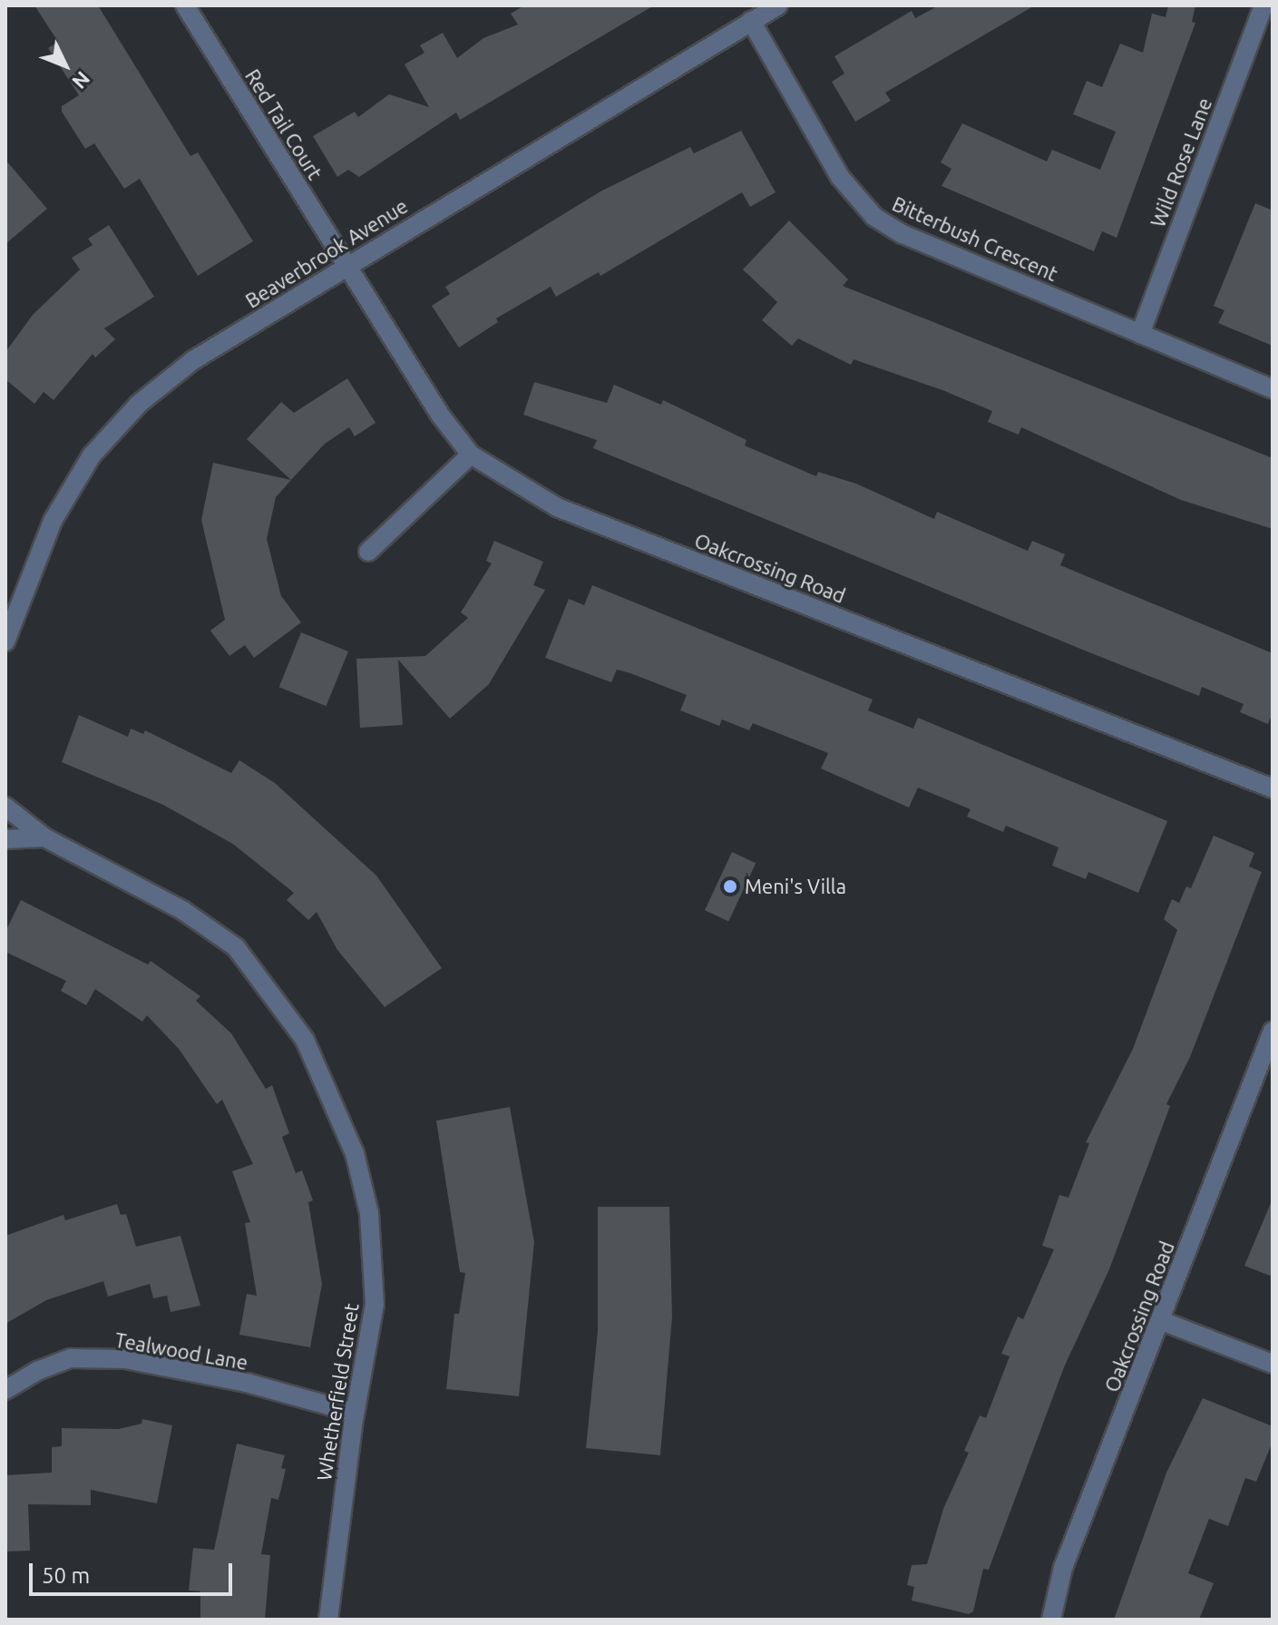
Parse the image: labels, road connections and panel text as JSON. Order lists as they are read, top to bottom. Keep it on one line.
{"streets":{"street":["Red Tail Court","Wild Rose Lane","Bitterbush Crescent","Beaverbrook Avenue","Oakcrossing Road","Tealwood Lane","Whetherfield Street"]},"crossings":[["Red Tail Court","Beaverbrook Avenue"],["Red Tail Court","Oakcrossing Road"],["Wild Rose Lane","Bitterbush Crescent"],["Bitterbush Crescent","Beaverbrook Avenue"],["Beaverbrook Avenue","Oakcrossing Road"],["Tealwood Lane","Whetherfield Street"]],"places":["Meni's Villa"],"scale_bar":"50 m","north":"bottom right"}
